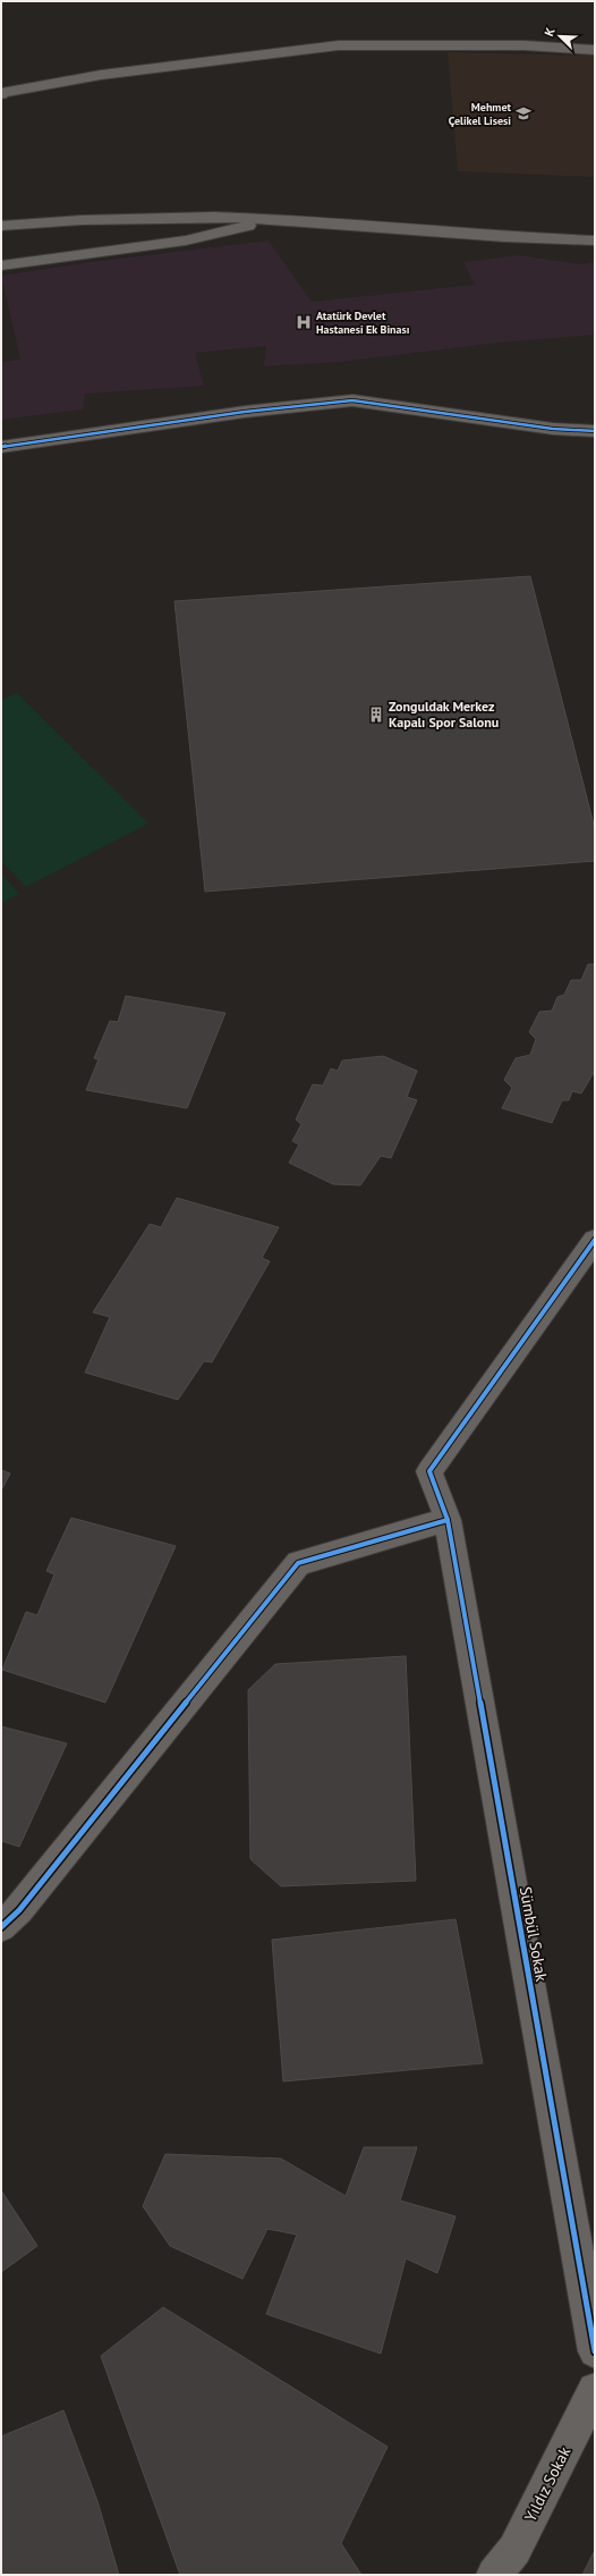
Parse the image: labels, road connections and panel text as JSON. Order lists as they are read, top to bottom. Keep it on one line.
{"streets":{"street":["Sümbül Sokak","Yıldız Sokak"]},"places":{"school or university":["Mehmet Çelikel Lisesi"],"hospital":["Atatürk Devlet Hastanesi Ek Binası"],"building":["Zonguldak Merkez Kapalı Spor Salonu"]},"north":"top left"}
